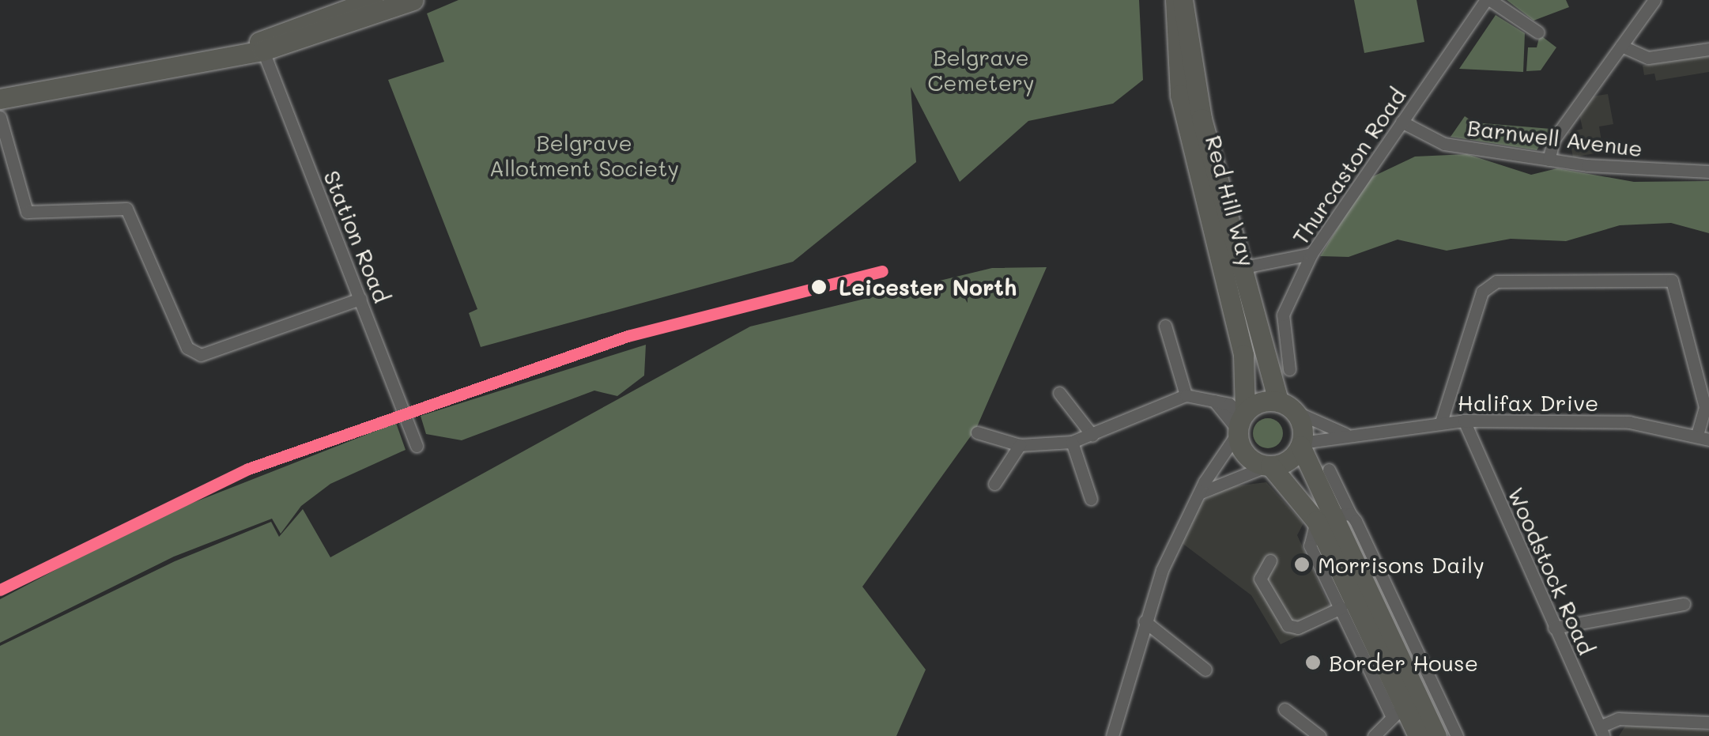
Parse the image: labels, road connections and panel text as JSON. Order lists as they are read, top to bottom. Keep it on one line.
{"streets":{"highway":["Red Hill Way"],"street":["Barnwell Avenue","Thurcaston Road","Station Road","Halifax Drive","Woodstock Road"]},"crossings":[["Barnwell Avenue","Thurcaston Road"],["Red Hill Way","Halifax Drive"],["Halifax Drive","Woodstock Road"]],"parks":["Belgrave Cemetery","Belgrave Allotment Society"],"places":["Leicester North","Morrisons Daily","Border House"]}
